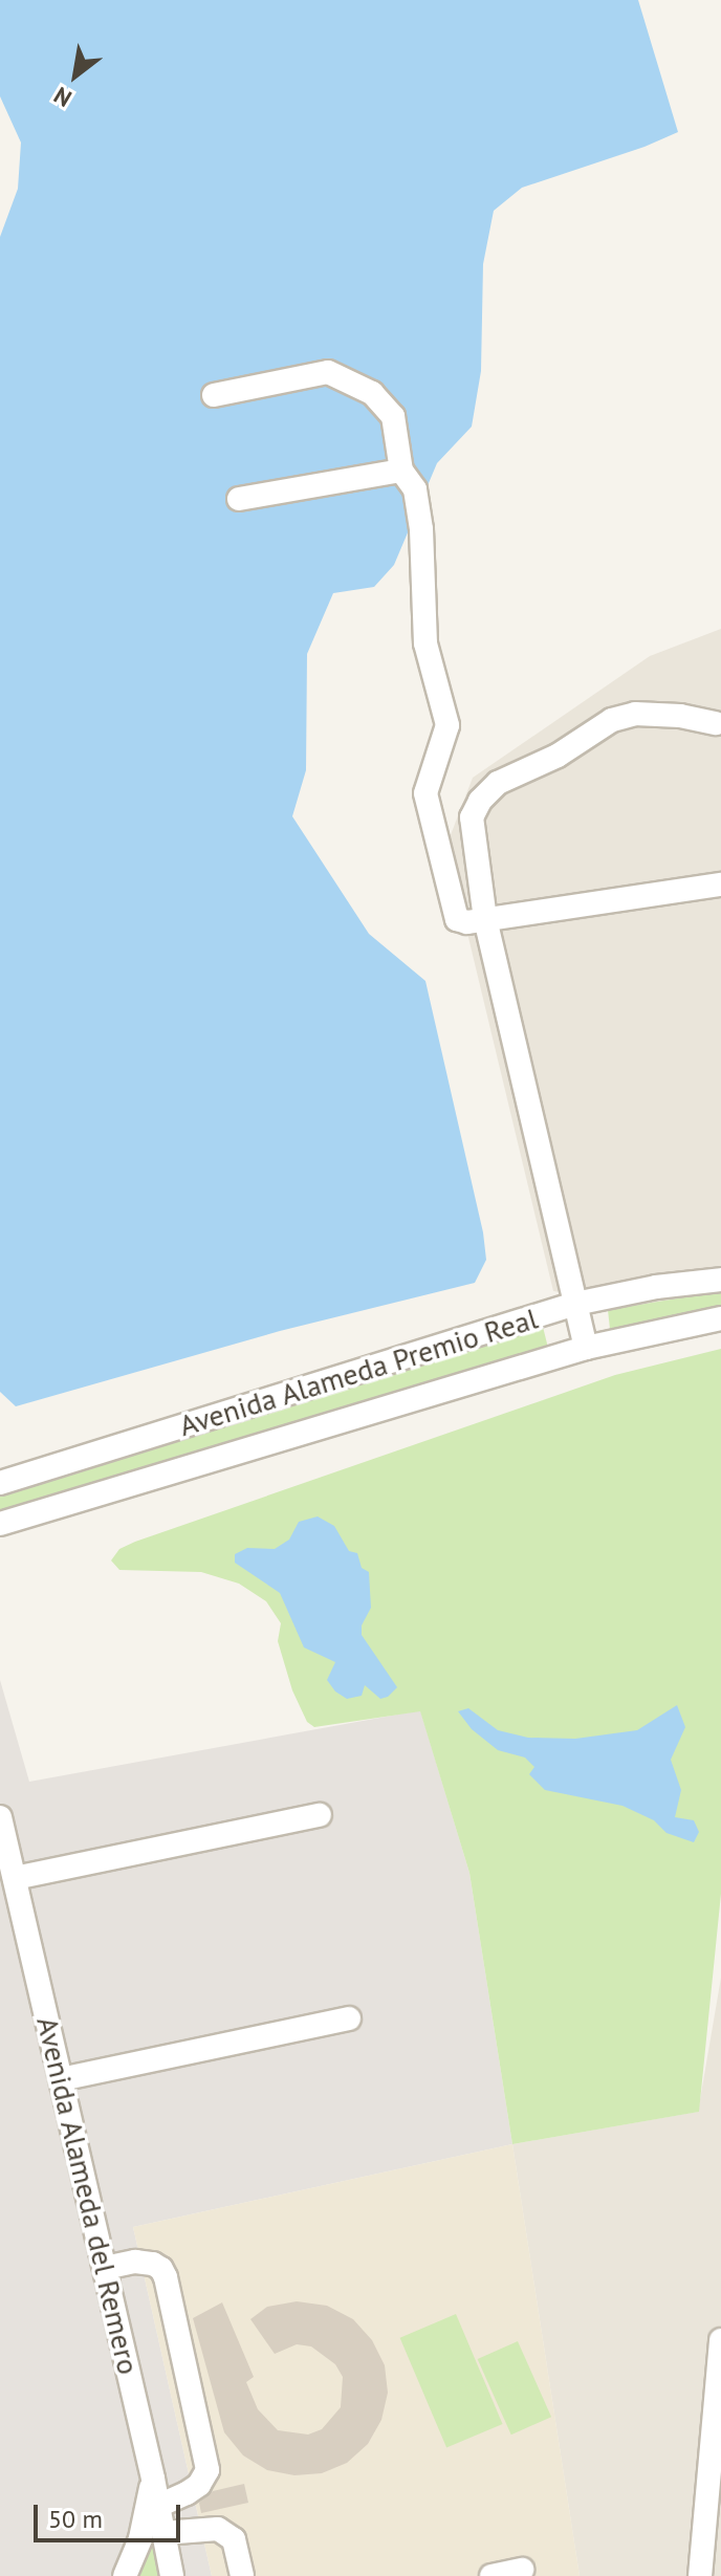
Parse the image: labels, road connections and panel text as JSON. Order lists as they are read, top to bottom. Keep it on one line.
{"streets":{"street":["Avenida Alameda Premio Real","Avenida Alameda del Remero"]},"scale_bar":"50 m","north":"bottom left"}
